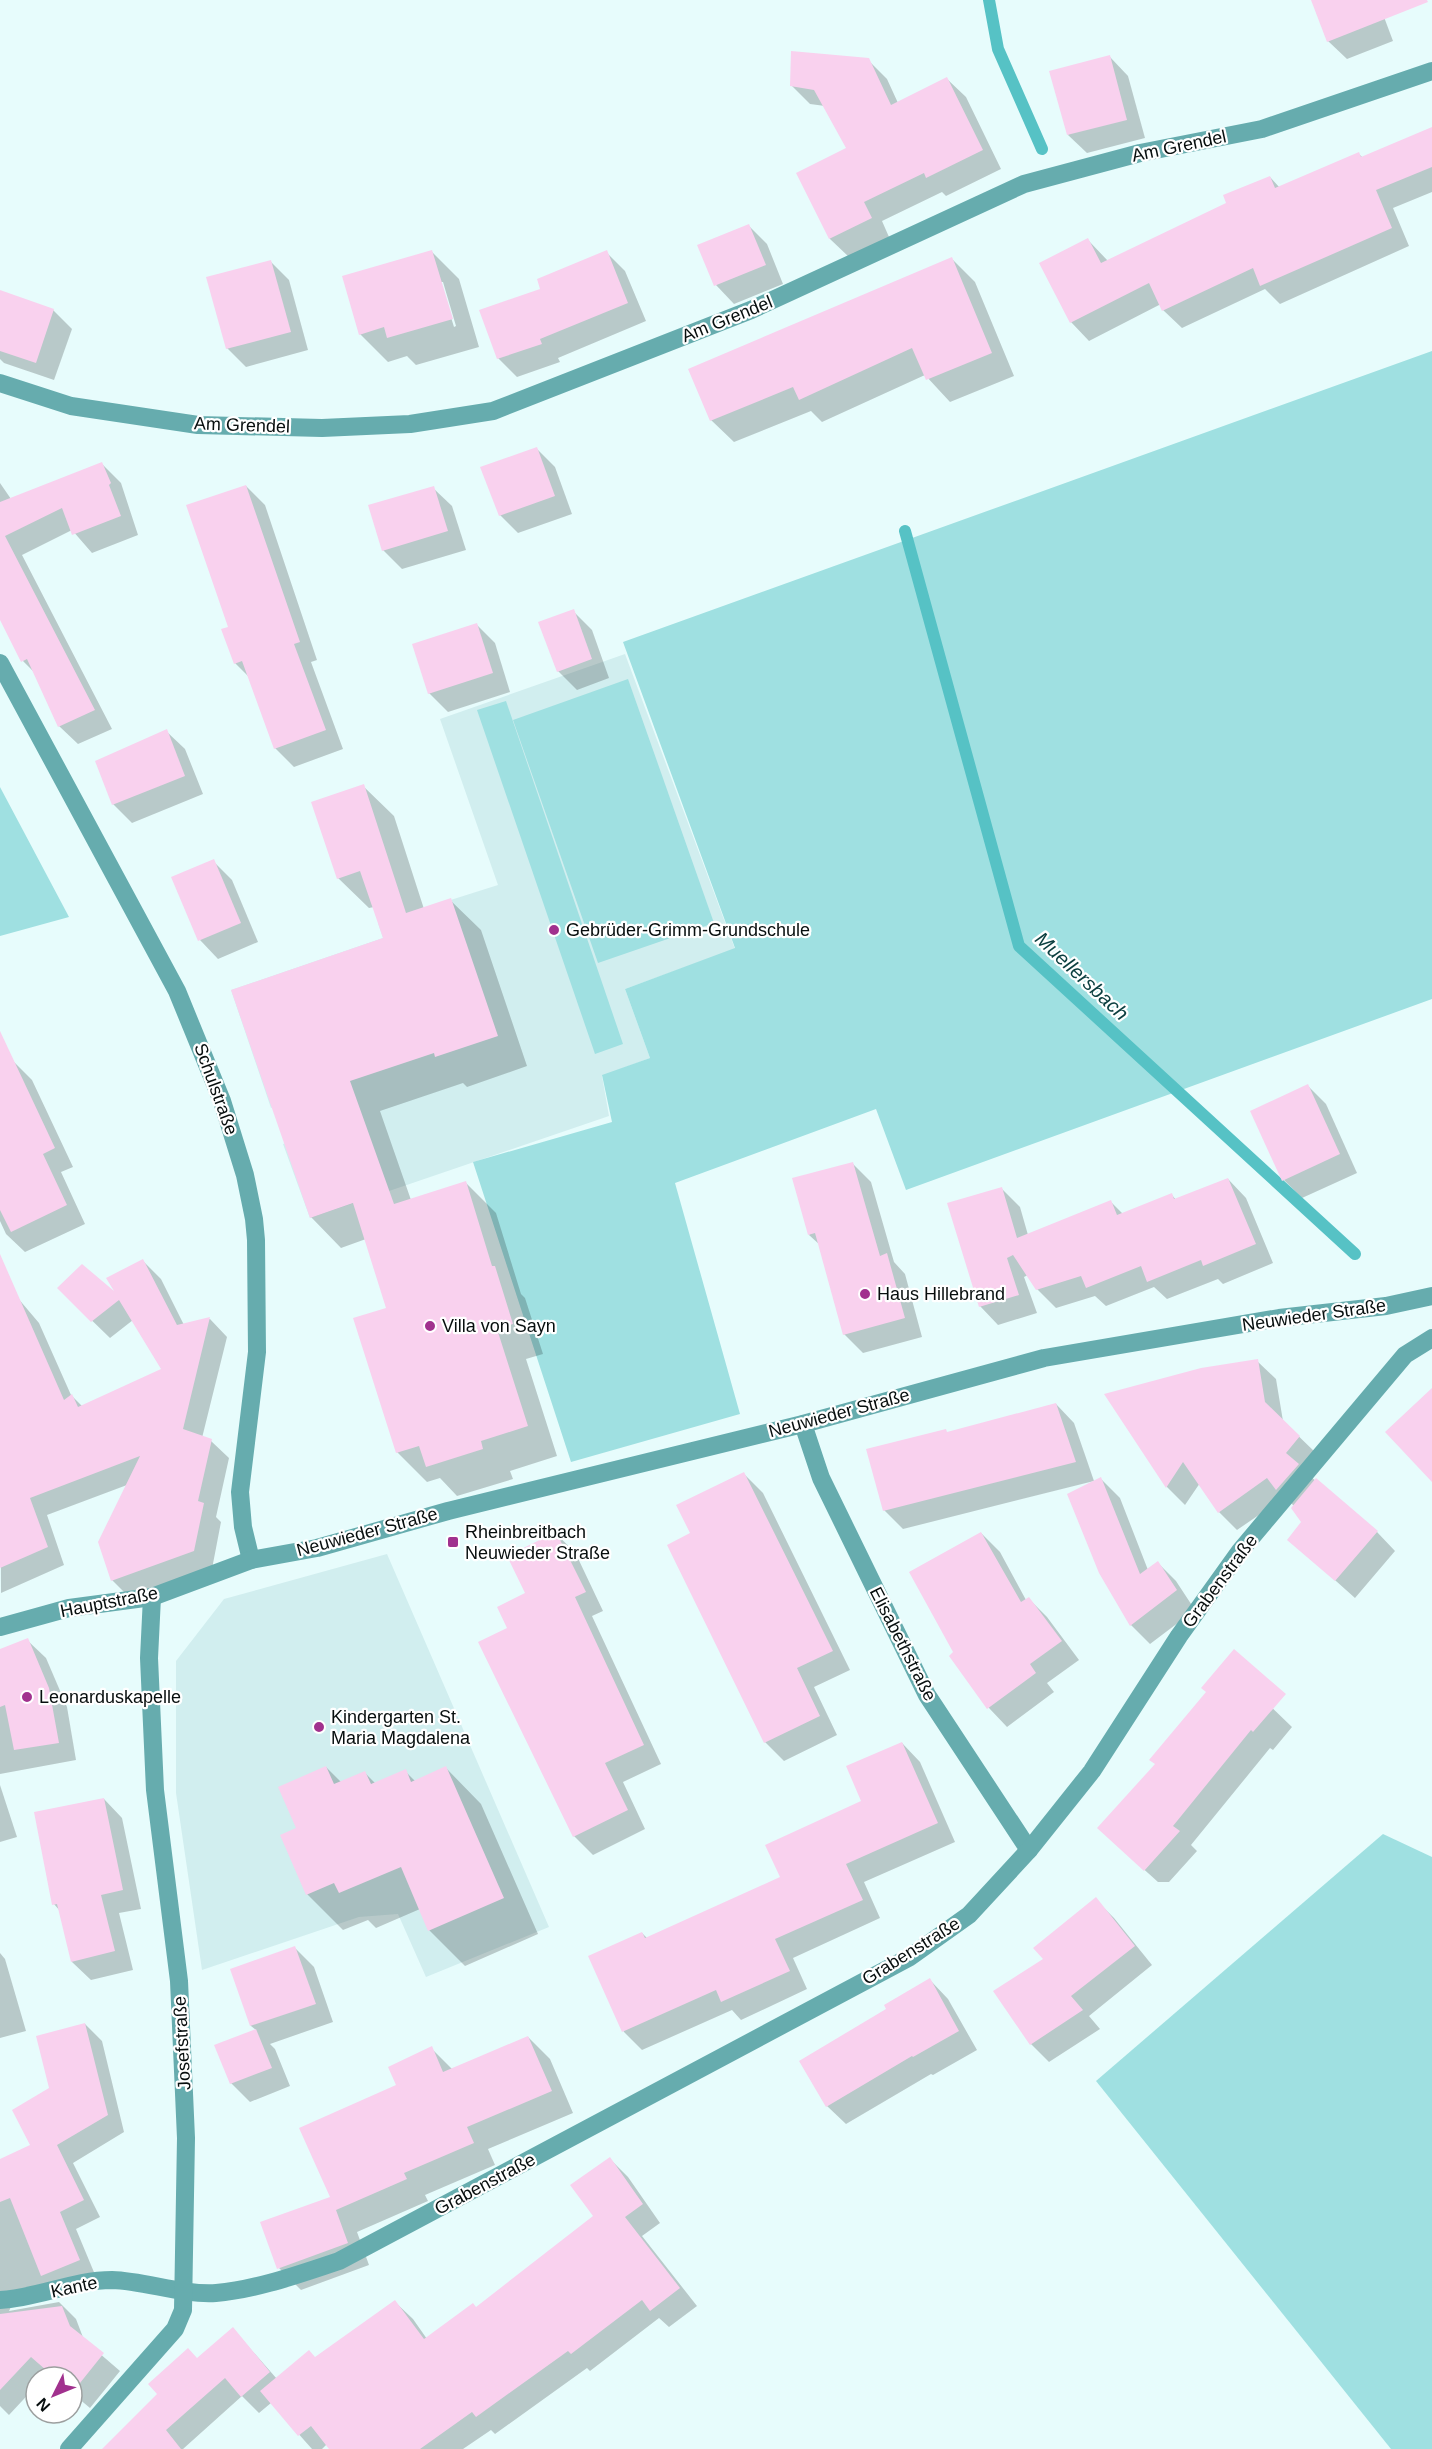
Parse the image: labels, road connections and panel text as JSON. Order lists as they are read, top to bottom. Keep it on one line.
{"streets":{"street":["Am Grendel","Schulstraße","Neuwieder Straße","Grabenstraße","Hauptstraße","Elisabethstraße","Josefstraße","Kante"]},"crossings":[["Schulstraße","Neuwieder Straße"],["Schulstraße","Hauptstraße"],["Neuwieder Straße","Hauptstraße"],["Neuwieder Straße","Elisabethstraße"],["Grabenstraße","Elisabethstraße"],["Grabenstraße","Josefstraße"],["Grabenstraße","Kante"],["Hauptstraße","Josefstraße"],["Josefstraße","Kante"]],"water":["Muellersbach"],"places":{"other":["Gebrüder-Grimm-Grundschule","Haus Hillebrand","Villa von Sayn","Leonarduskapelle","Kindergarten St. Maria Magdalena"],"transit":["Rheinbreitbach Neuwieder Straße"]},"north":"bottom left"}
